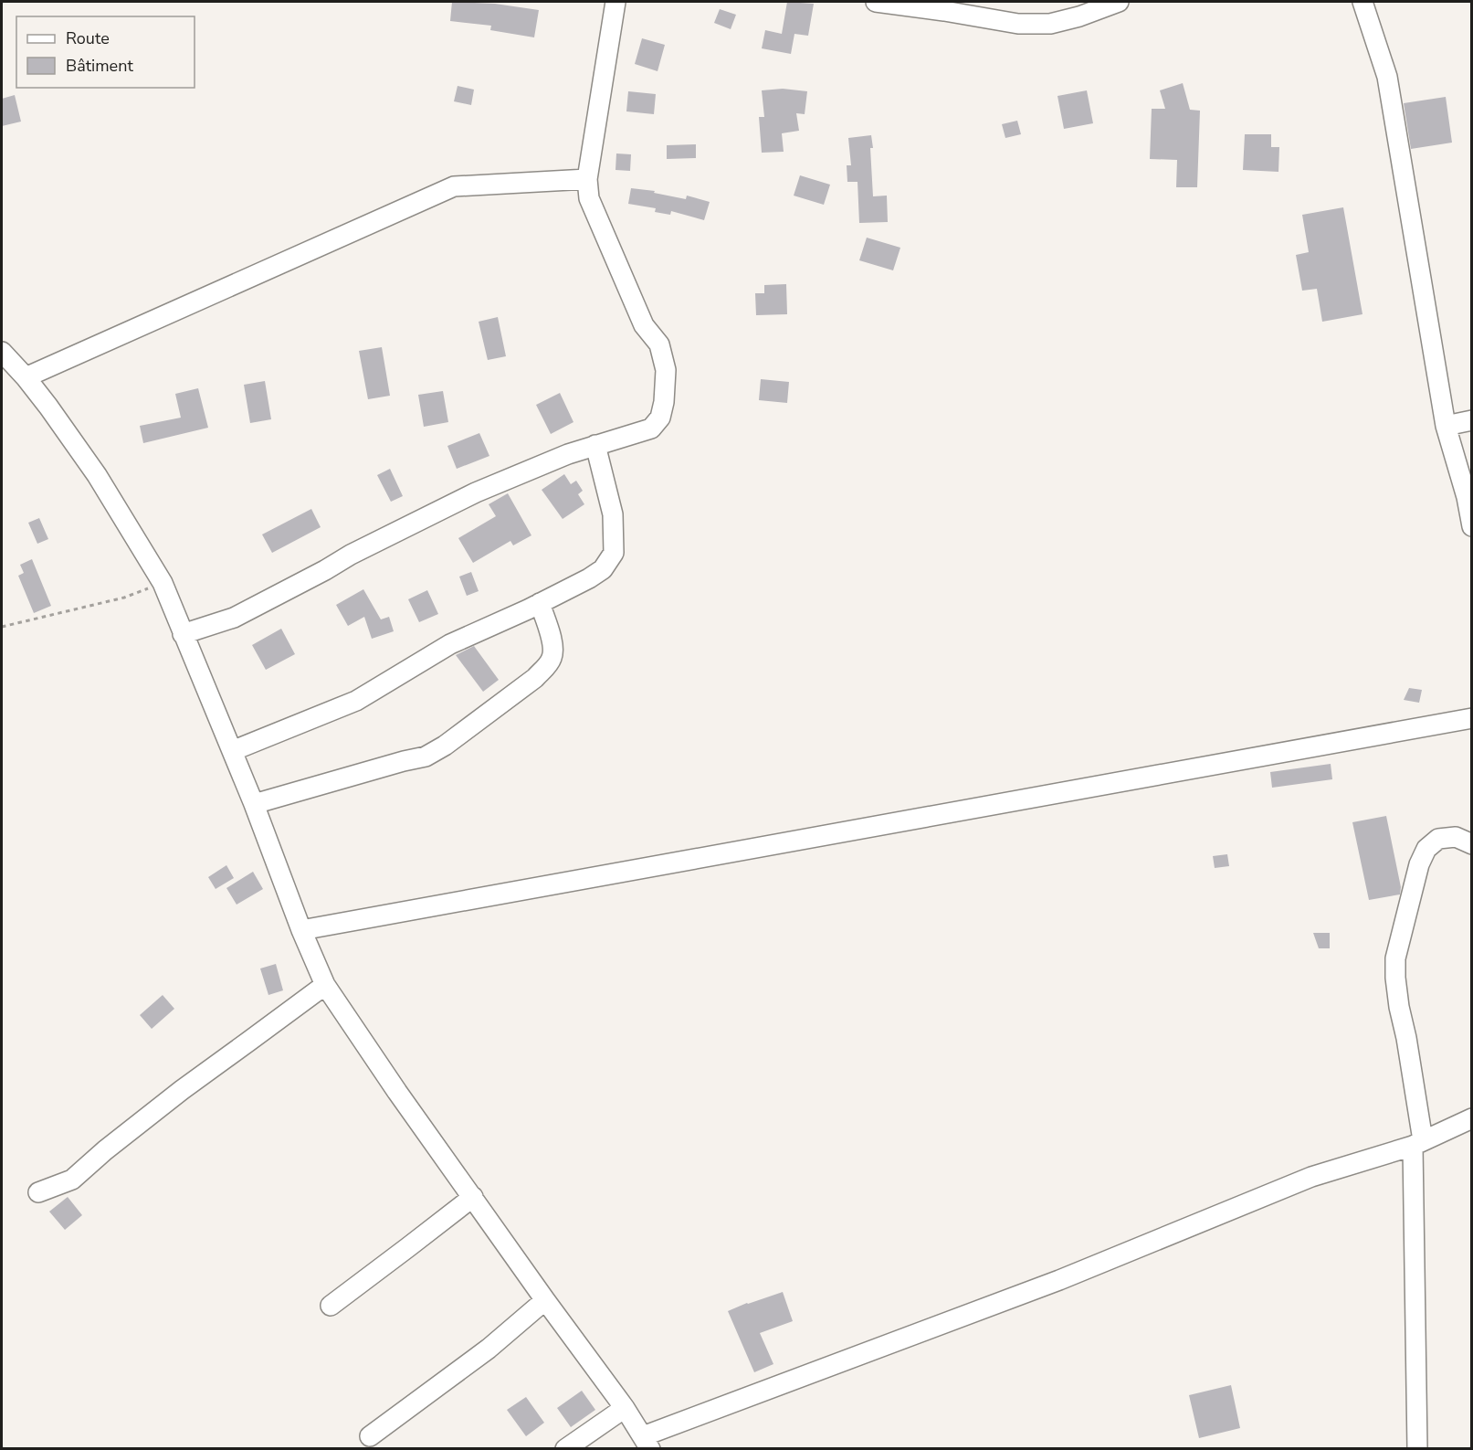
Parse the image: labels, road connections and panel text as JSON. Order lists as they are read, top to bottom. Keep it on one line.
{"legend":["Route","Bâtiment"]}
